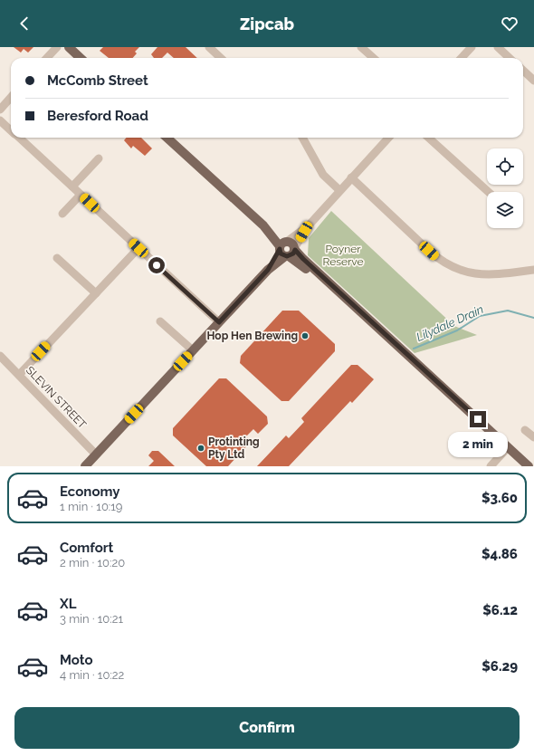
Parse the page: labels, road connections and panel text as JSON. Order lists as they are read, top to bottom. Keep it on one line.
{"streets":{"street":["SLEVIN STREET"]},"water":["Lilydale Drain"],"parks":["Poyner Reserve"],"places":["Hop Hen Brewing","Protinting Pty Ltd"],"page":{"header":"Zipcab","banner":["McComb Street","Beresford Road"],"bubble":"2 min","list":[{"name":"Economy","note":"1 min · 10:19","value":"$3.60"},{"name":"Comfort","note":"2 min · 10:20","value":"$4.86"},{"name":"XL","note":"3 min · 10:21","value":"$6.12"},{"name":"Moto","note":"4 min · 10:22","value":"$6.29"}],"buttons":"Confirm"}}
